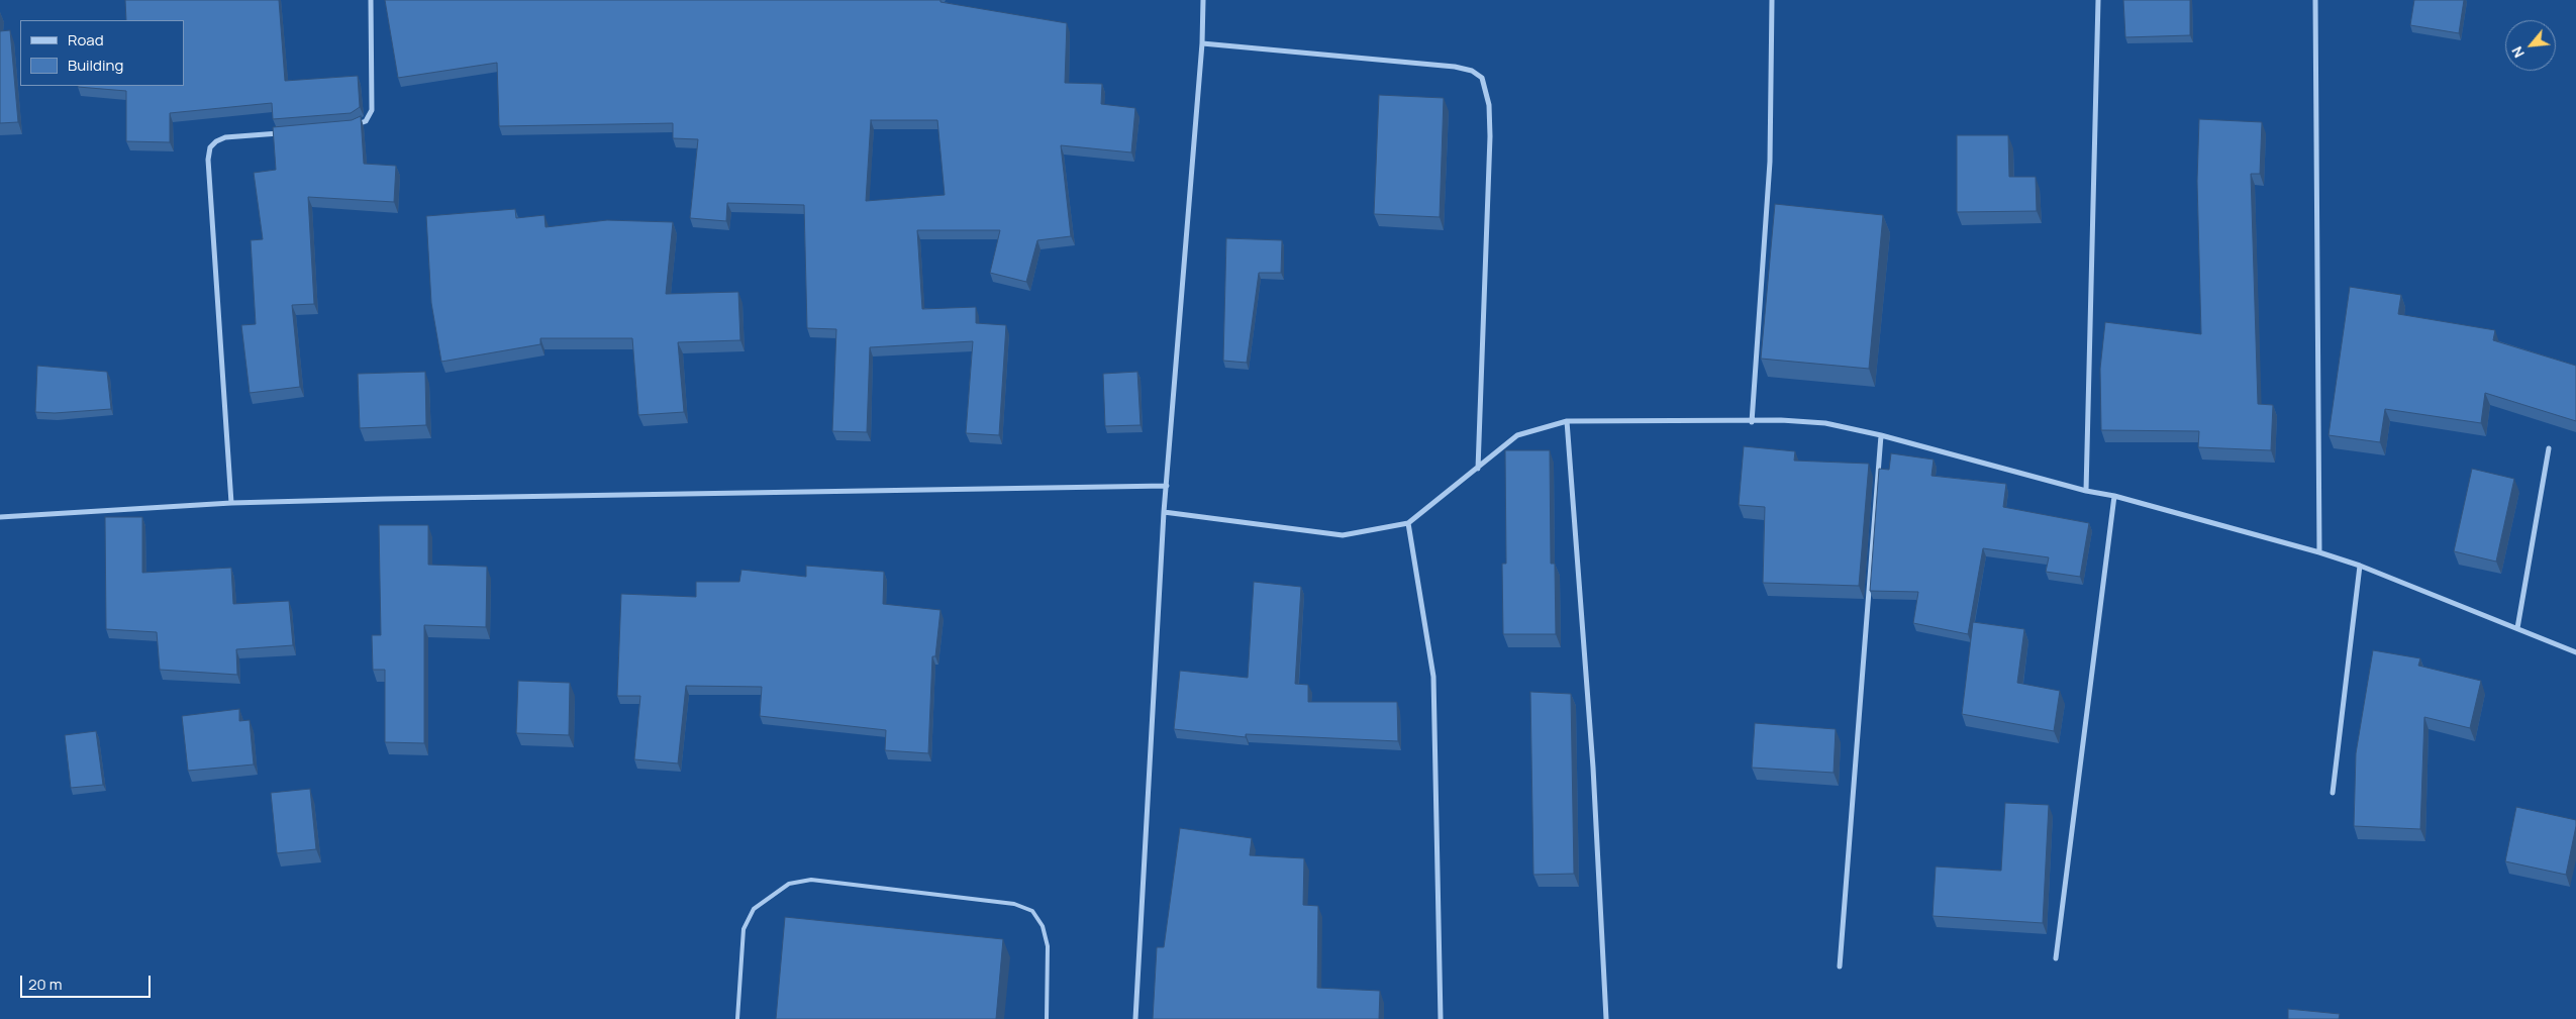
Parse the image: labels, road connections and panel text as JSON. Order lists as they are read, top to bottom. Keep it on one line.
{"legend":["Road","Building"],"scale_bar":"20 m","north":"bottom left"}
